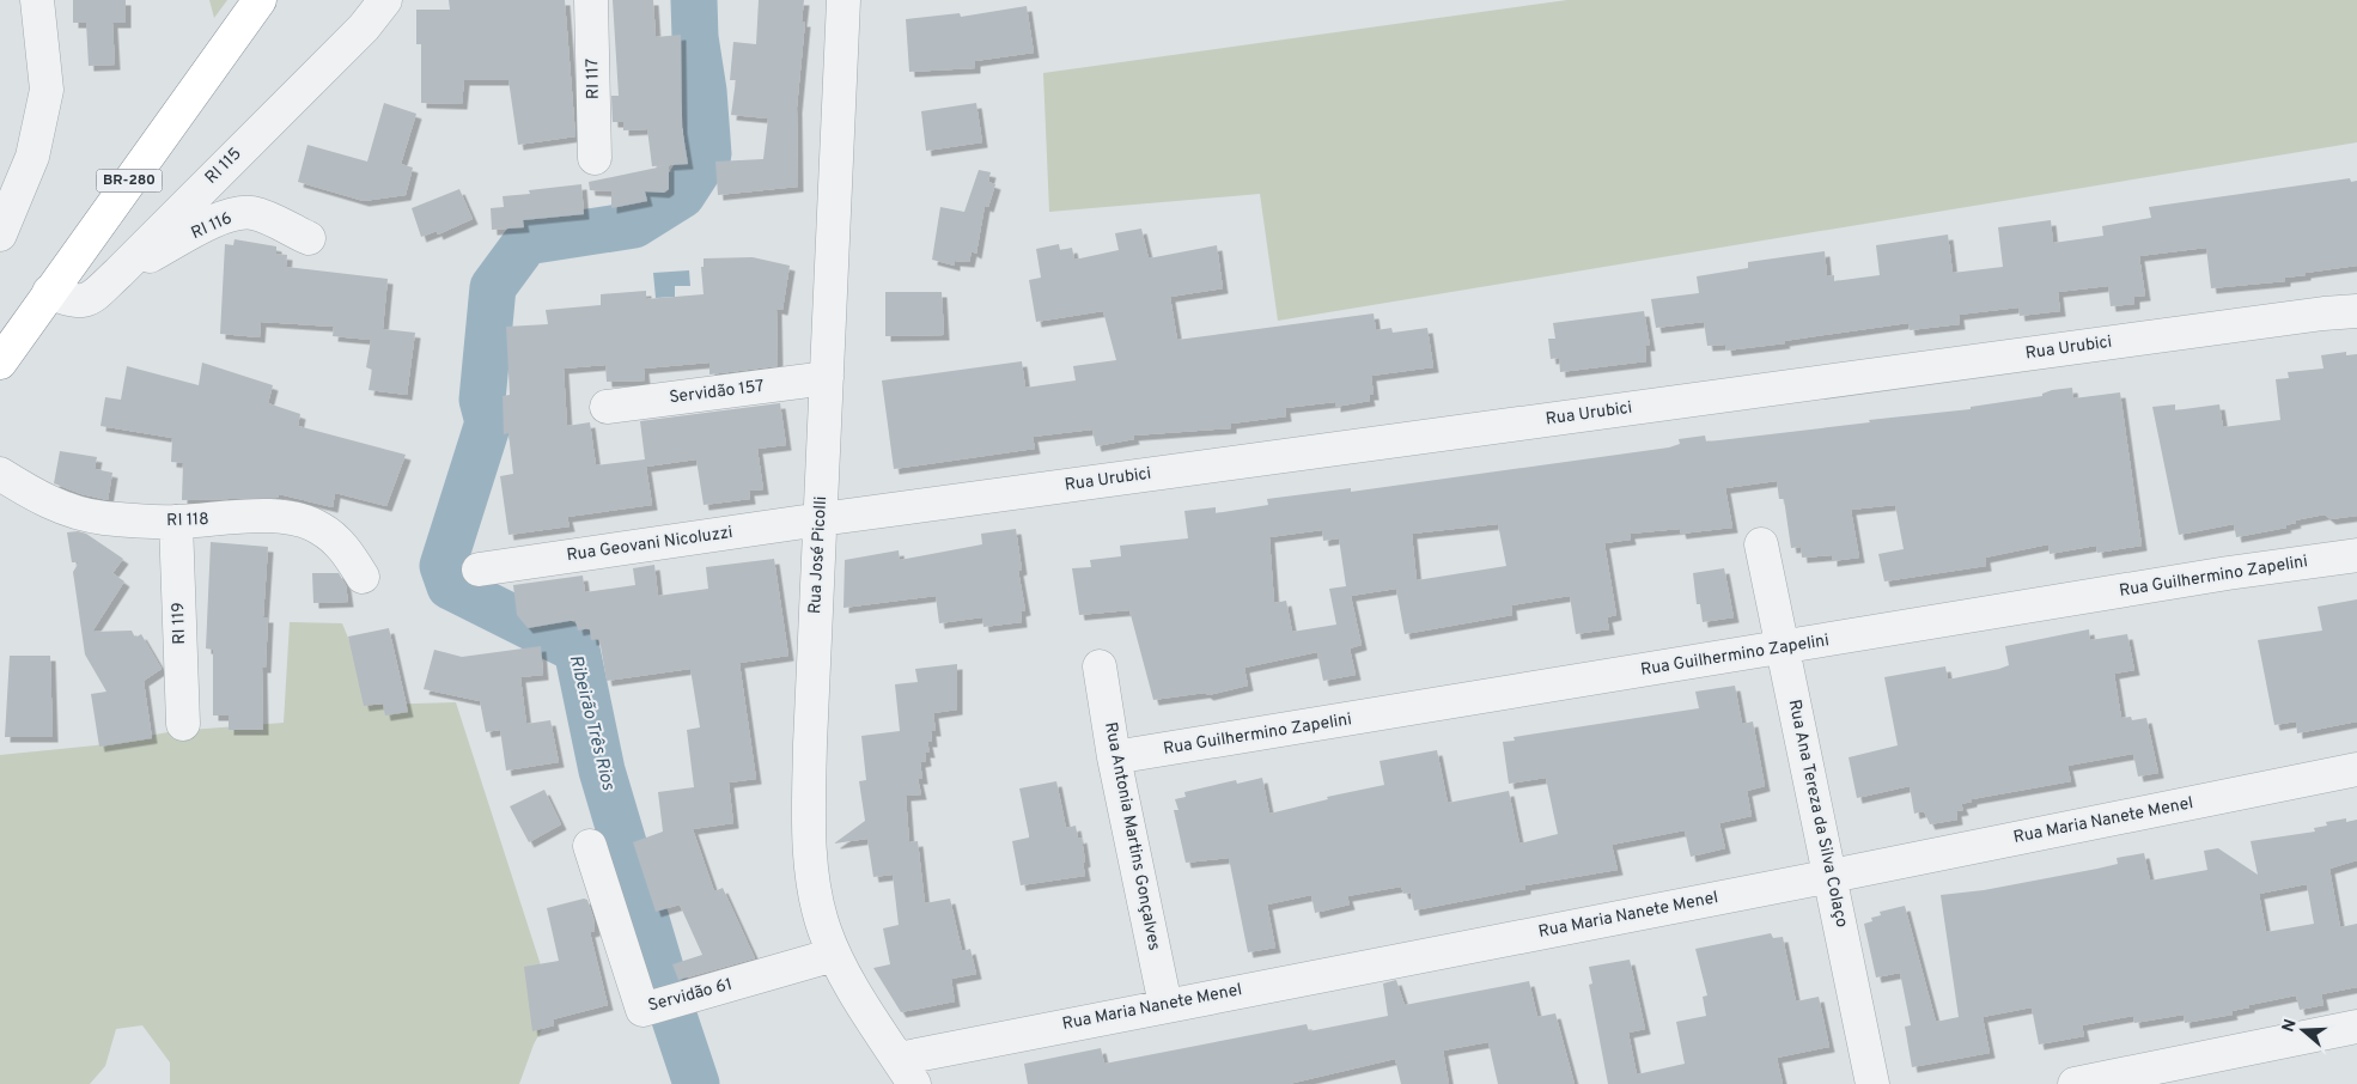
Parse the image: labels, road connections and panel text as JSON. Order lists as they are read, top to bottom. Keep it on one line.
{"streets":{"highway":["BR-280"],"street":["RI 117","RI 115","RI 116","Rua Urubici","Servidão 157","RI 118","Rua Geovani Nicoluzzi","Rua José Picolli","Rua Guilhermino Zapelini","RI 119","Rua Ana Tereza da Silva Colaço","Rua Maria Nanete Menel","Rua Antonia Martins Gonçalves","Servidão 61"]},"crossings":[["RI 115","BR-280"],["RI 115","RI 116"],["Rua Urubici","Rua Geovani Nicoluzzi"],["Rua Urubici","Rua José Picolli"],["Servidão 157","Rua José Picolli"],["RI 118","RI 119"],["Rua Geovani Nicoluzzi","Rua José Picolli"],["Rua José Picolli","Rua Maria Nanete Menel"],["Rua José Picolli","Servidão 61"],["Rua Guilhermino Zapelini","Rua Ana Tereza da Silva Colaço"],["Rua Guilhermino Zapelini","Rua Antonia Martins Gonçalves"],["Rua Ana Tereza da Silva Colaço","Rua Maria Nanete Menel"],["Rua Maria Nanete Menel","Rua Antonia Martins Gonçalves"]],"water":["Ribeirão Três Rios"],"north":"left"}
